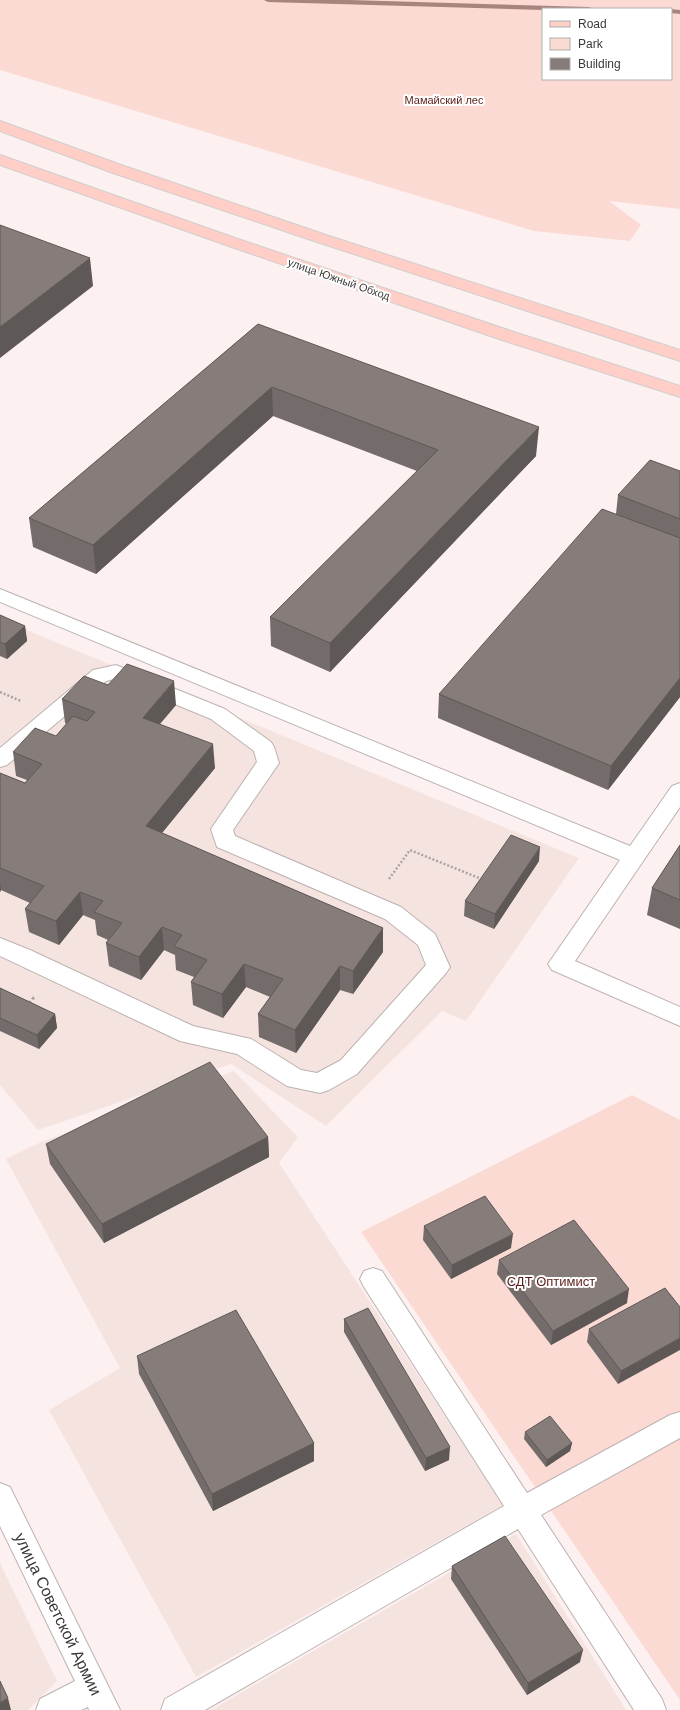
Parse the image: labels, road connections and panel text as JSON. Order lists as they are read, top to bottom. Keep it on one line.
{"streets":{"main road":["улица Южный Обход"],"street":["улица Советской Армии"]},"parks":["Мамайский лес","СДТ Оптимист"],"legend":["Road","Park","Building"]}
